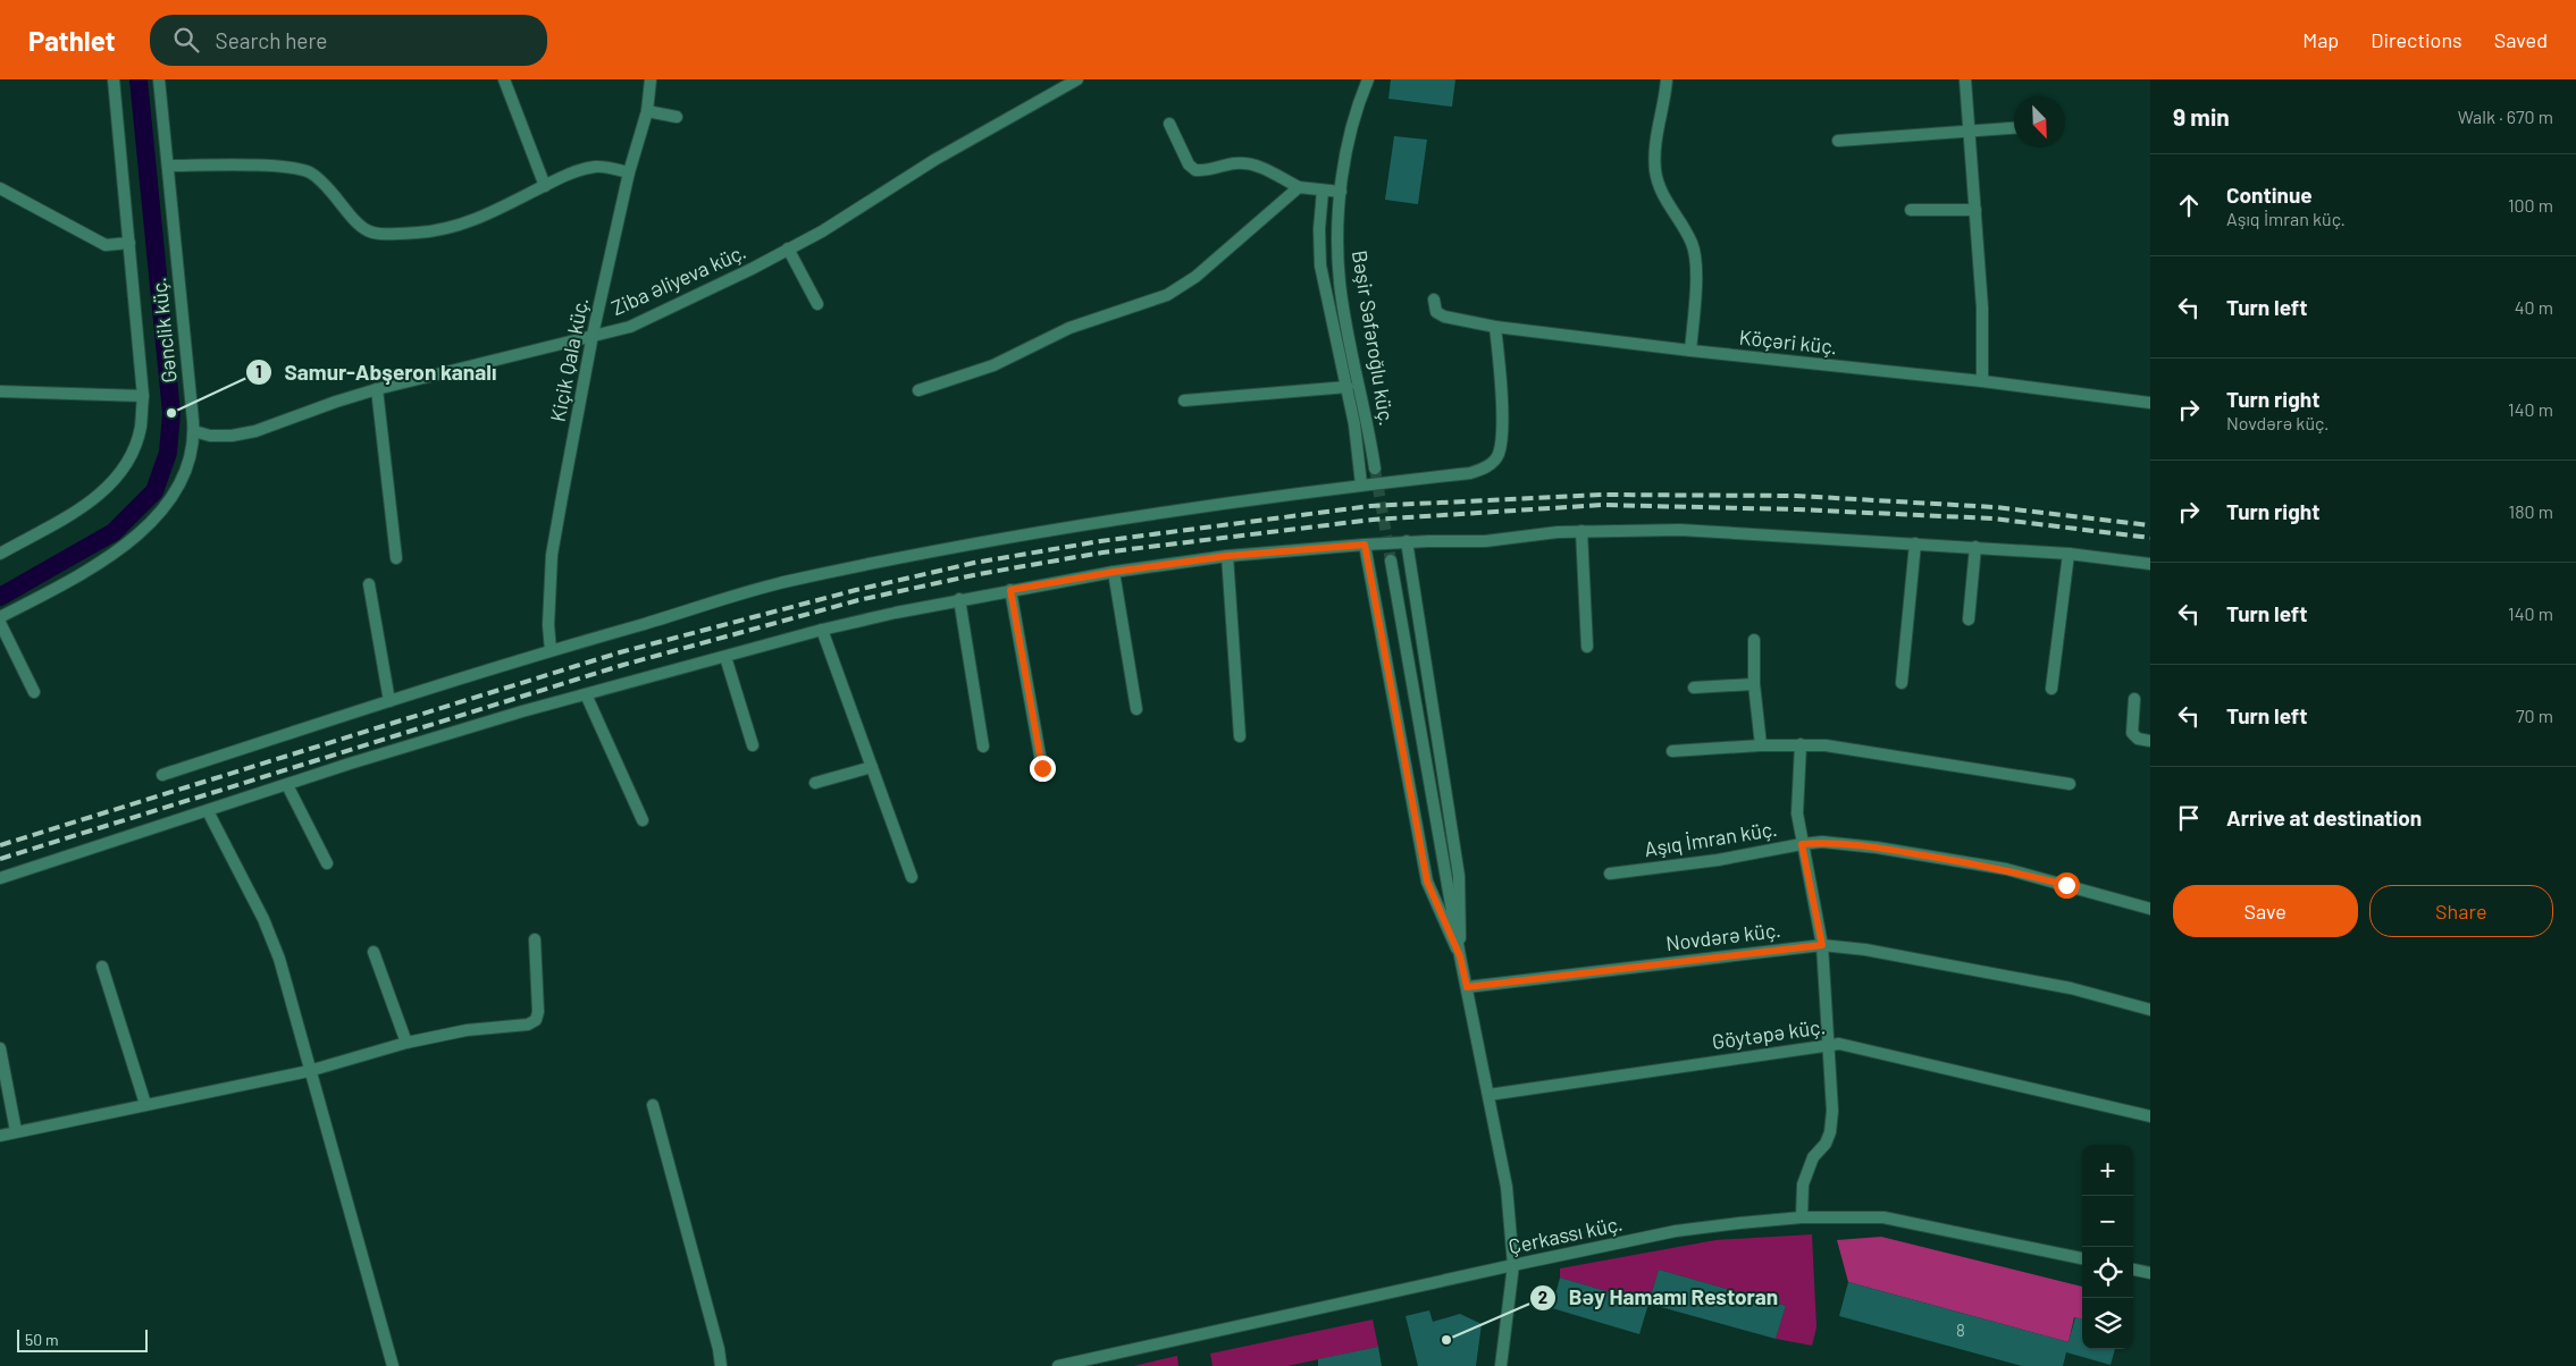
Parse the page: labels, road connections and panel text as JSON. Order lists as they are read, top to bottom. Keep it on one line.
{"streets":{"street":["Ziba Əliyeva küç.","Gənclik küç.","Bəşir Səfəroğlu küç.","Köçəri küç.","Kiçik Qala küç.","Aşıq İmran küç.","Novdərə küç.","Göytəpə küç.","Çerkassı küç."]},"crossings":[["Ziba Əliyeva küç.","Gənclik küç."],["Ziba Əliyeva küç.","Kiçik Qala küç."]],"places":["Samur-Abşeron kanalı","Bәy Hamamı Restoran"],"house_numbers":["8"],"scale_bar":"50 m","north":"bottom right","page":{"header":"Pathlet","search":"Search here","nav":["Map","Directions","Saved"],"heading":["9 min","Walk · 670 m"],"list":[["Continue","Aşıq İmran küç.","100 m"],["Turn left","40 m"],["Turn right","Novdərə küç.","140 m"],["Turn right","180 m"],["Turn left","140 m"],["Turn left","70 m"],"Arrive at destination"],"buttons":["Save","Share"],"map_buttons":["+","−"],"scale":"50 m"}}
